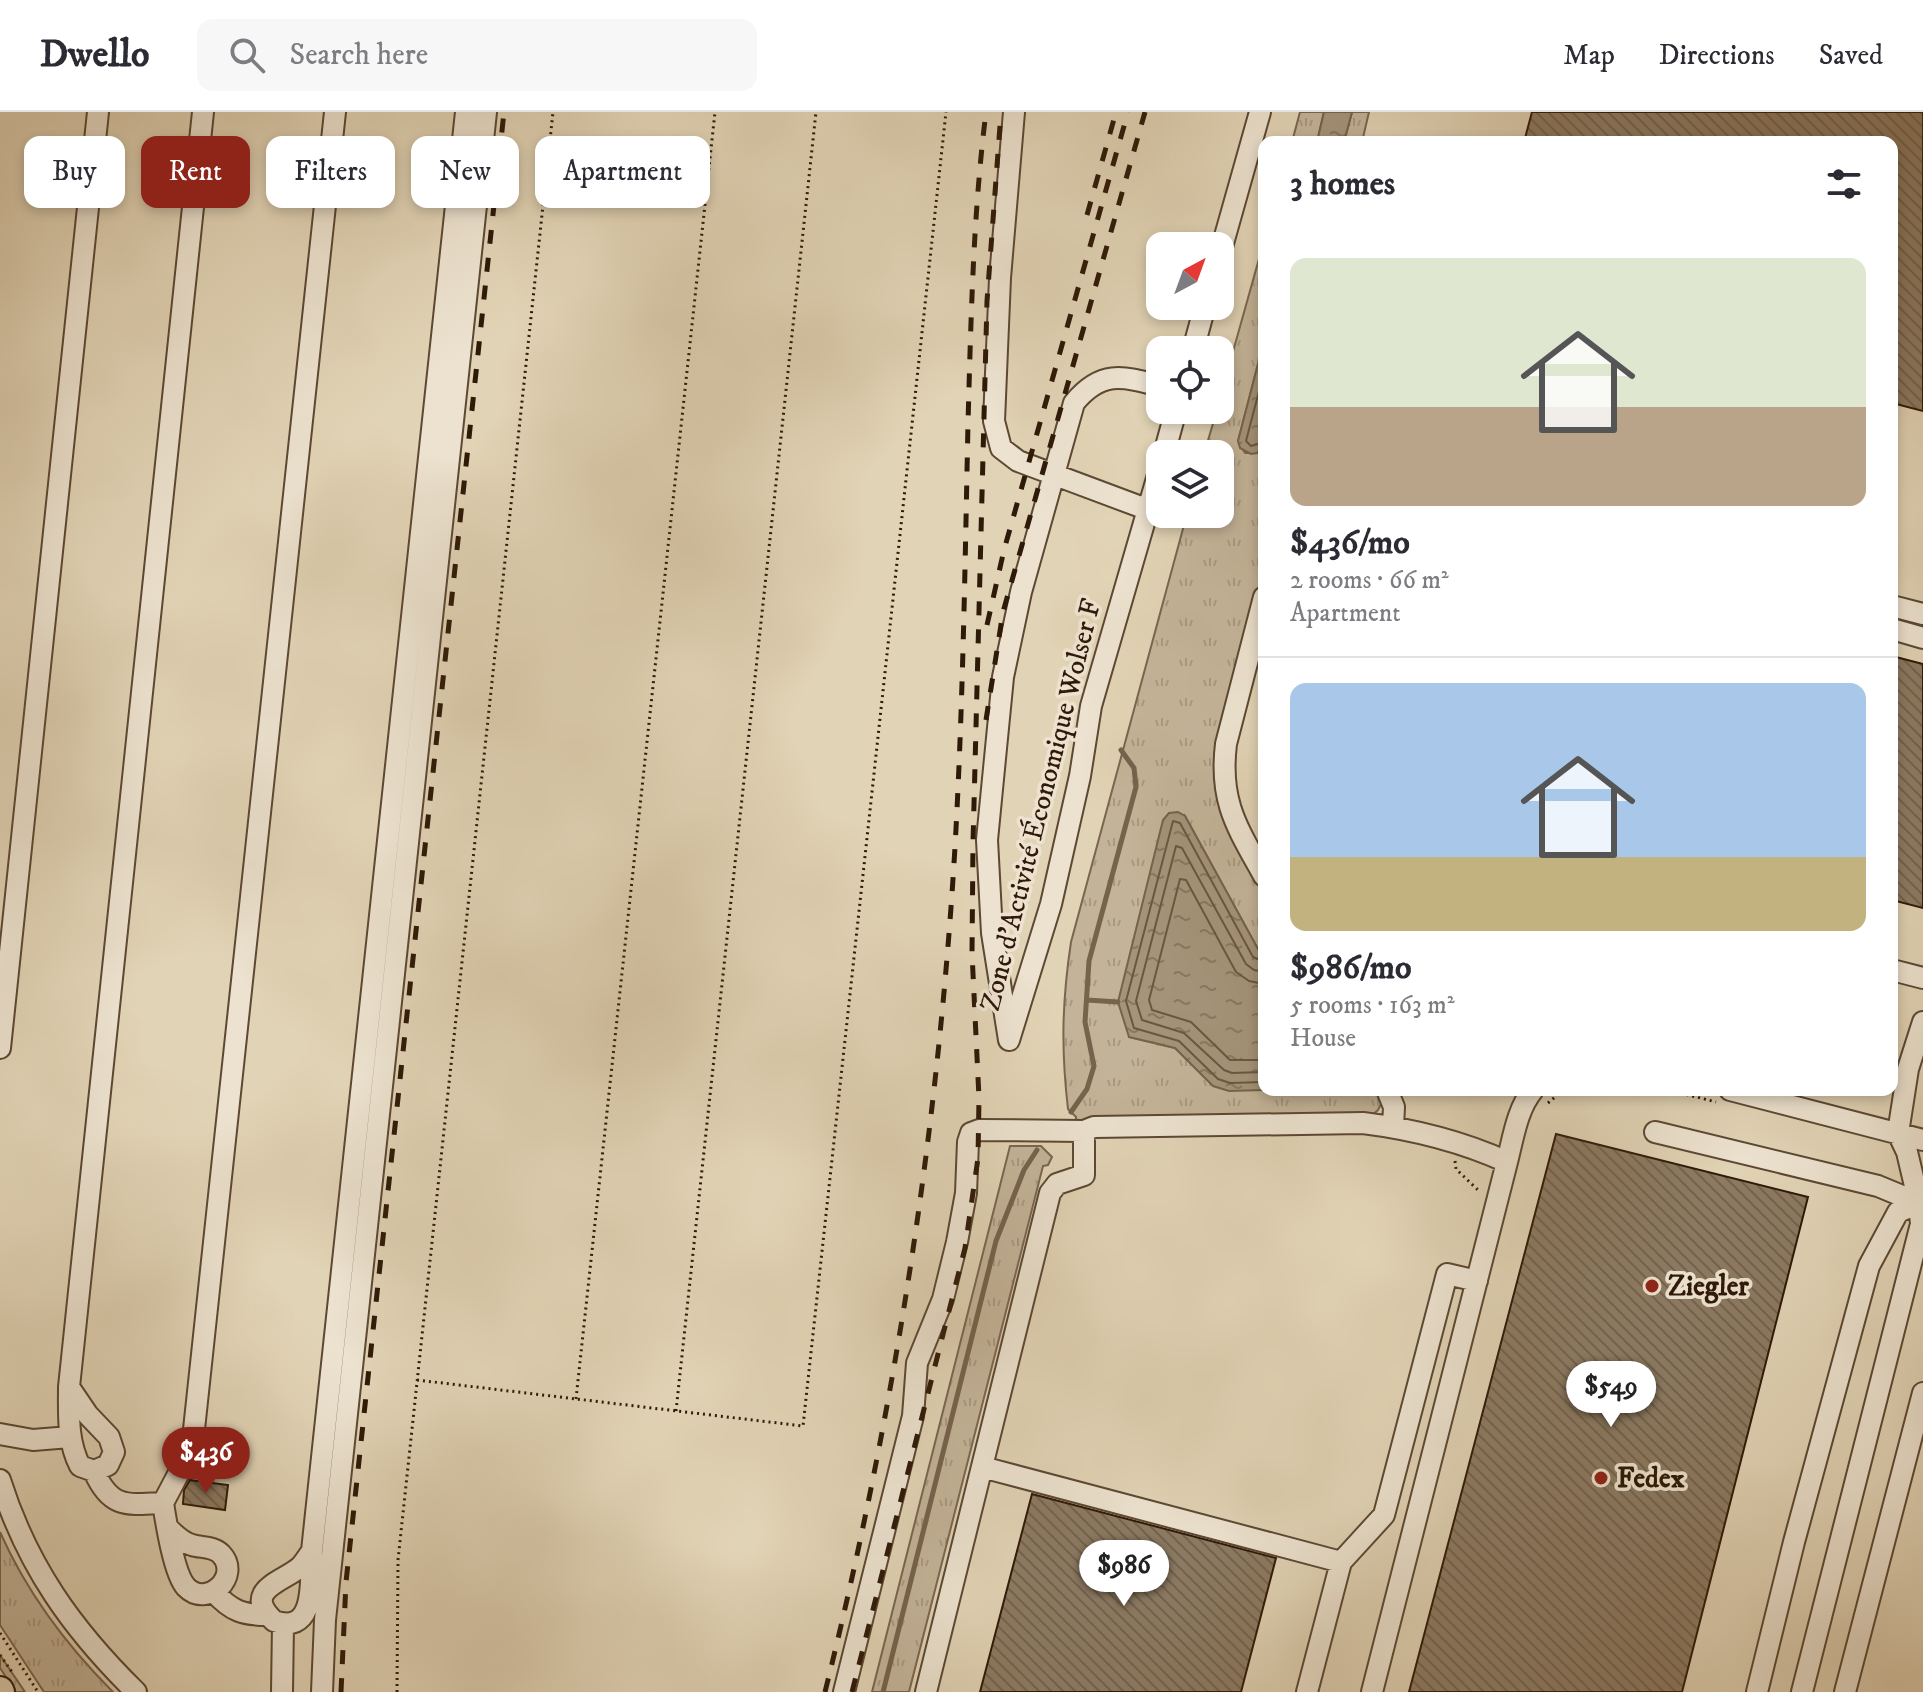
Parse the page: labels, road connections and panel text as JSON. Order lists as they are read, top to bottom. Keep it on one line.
{"streets":{"lane":["Zone d'Activité Économique Wolser F"]},"places":["Ziegler","Fedex"],"north":"top right","page":{"header":"Dwello","search":"Search here","nav":["Map","Directions","Saved"],"chip":["Buy","Rent","Filters","New","Apartment"],"heading":"3 homes","list":[{"name":"$436/mo","note":"2 rooms · 66 m² · Apartment"},{"name":"$986/mo","note":"5 rooms · 163 m² · House"}],"price":["$549","$436","$986"]}}
